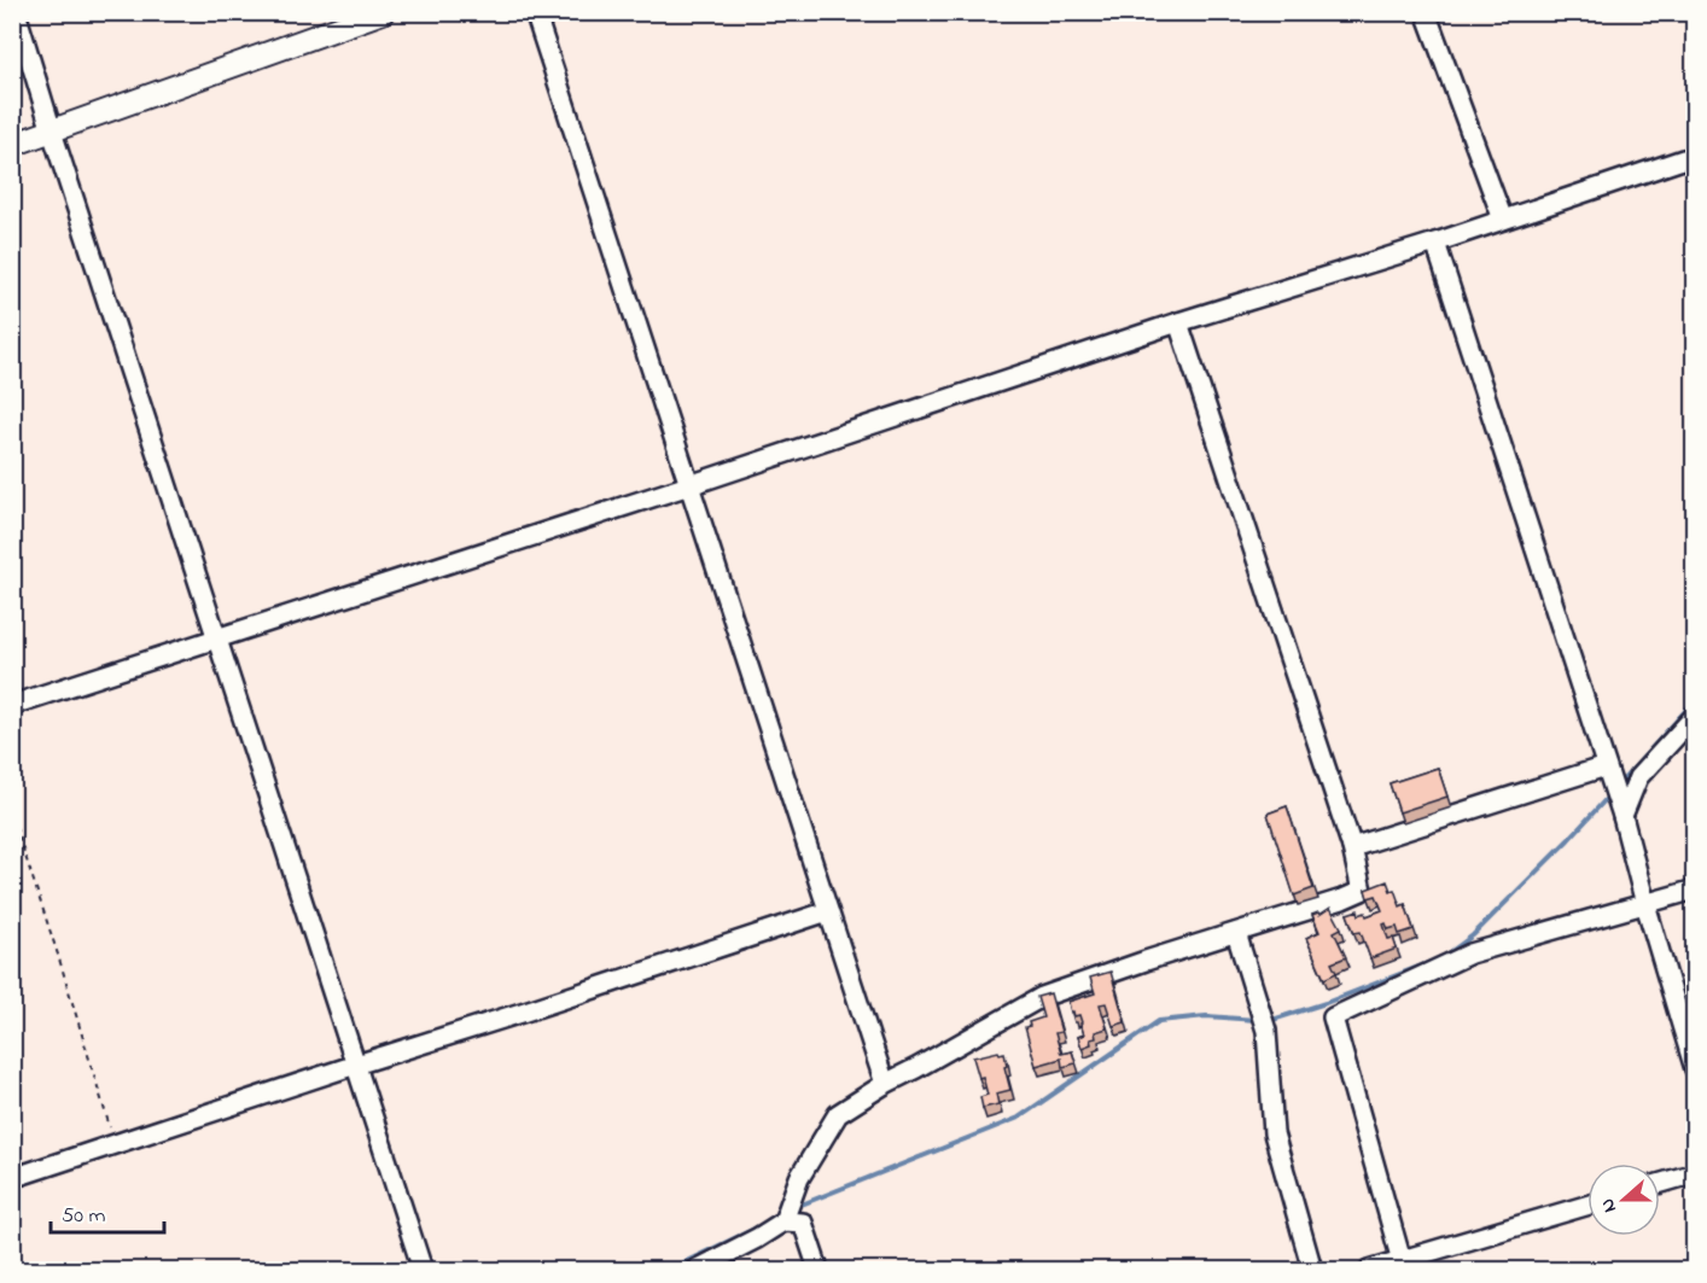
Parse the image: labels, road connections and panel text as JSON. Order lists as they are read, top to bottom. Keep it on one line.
{"scale_bar":"50 m","north":"left"}
